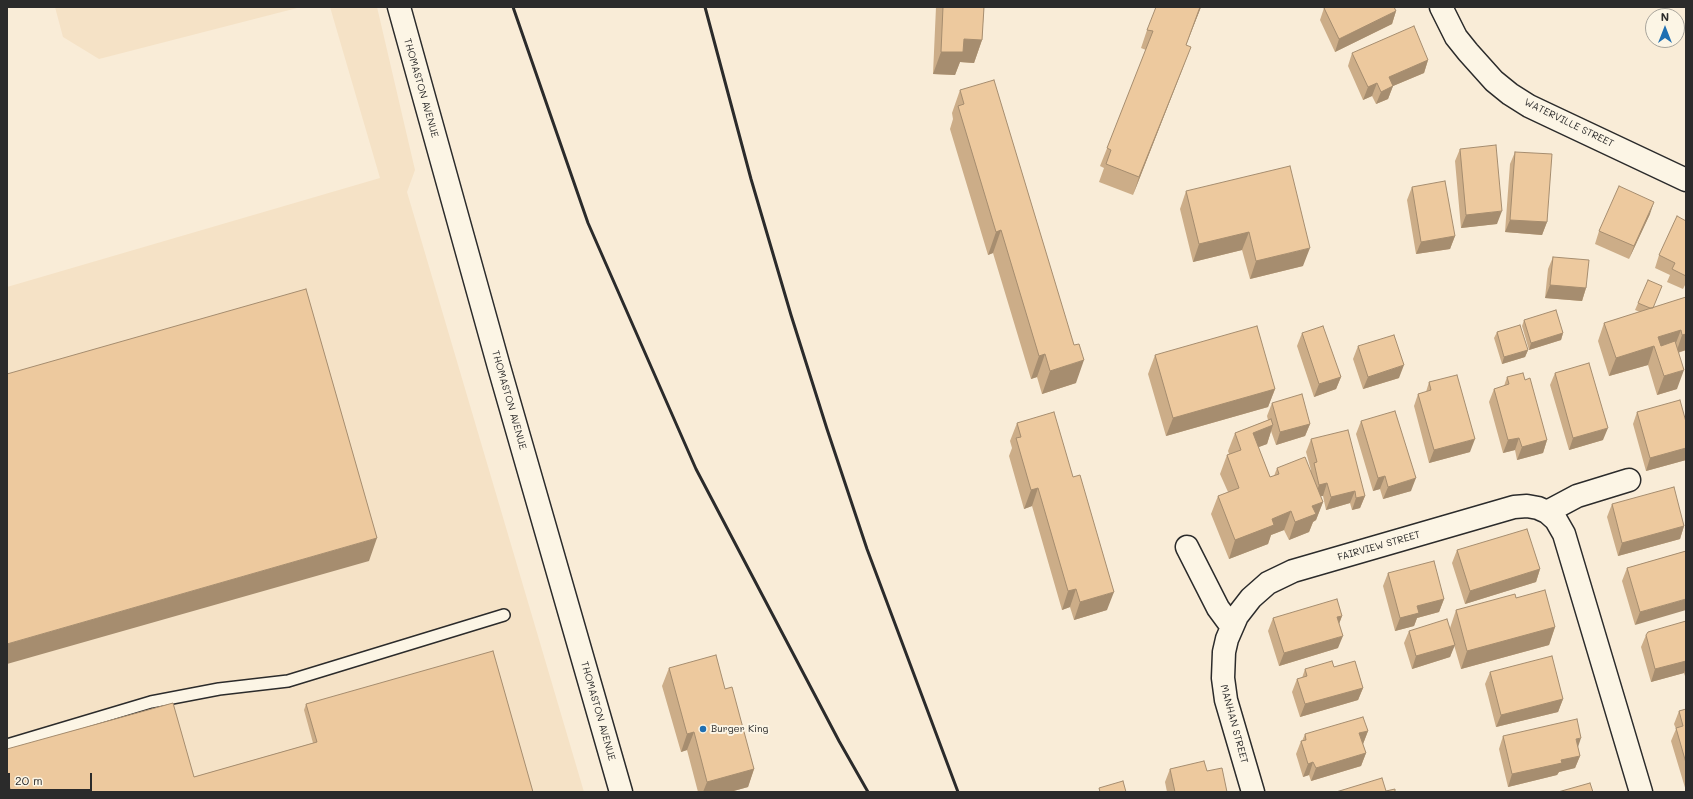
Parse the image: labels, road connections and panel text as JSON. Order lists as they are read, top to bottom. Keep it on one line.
{"streets":{"street":["THOMASTON AVENUE","WATERVILLE STREET","FAIRVIEW STREET","MANHAN STREET"]},"crossings":[["FAIRVIEW STREET","MANHAN STREET"]],"places":["Burger King"],"scale_bar":"20 m","north":"top"}
